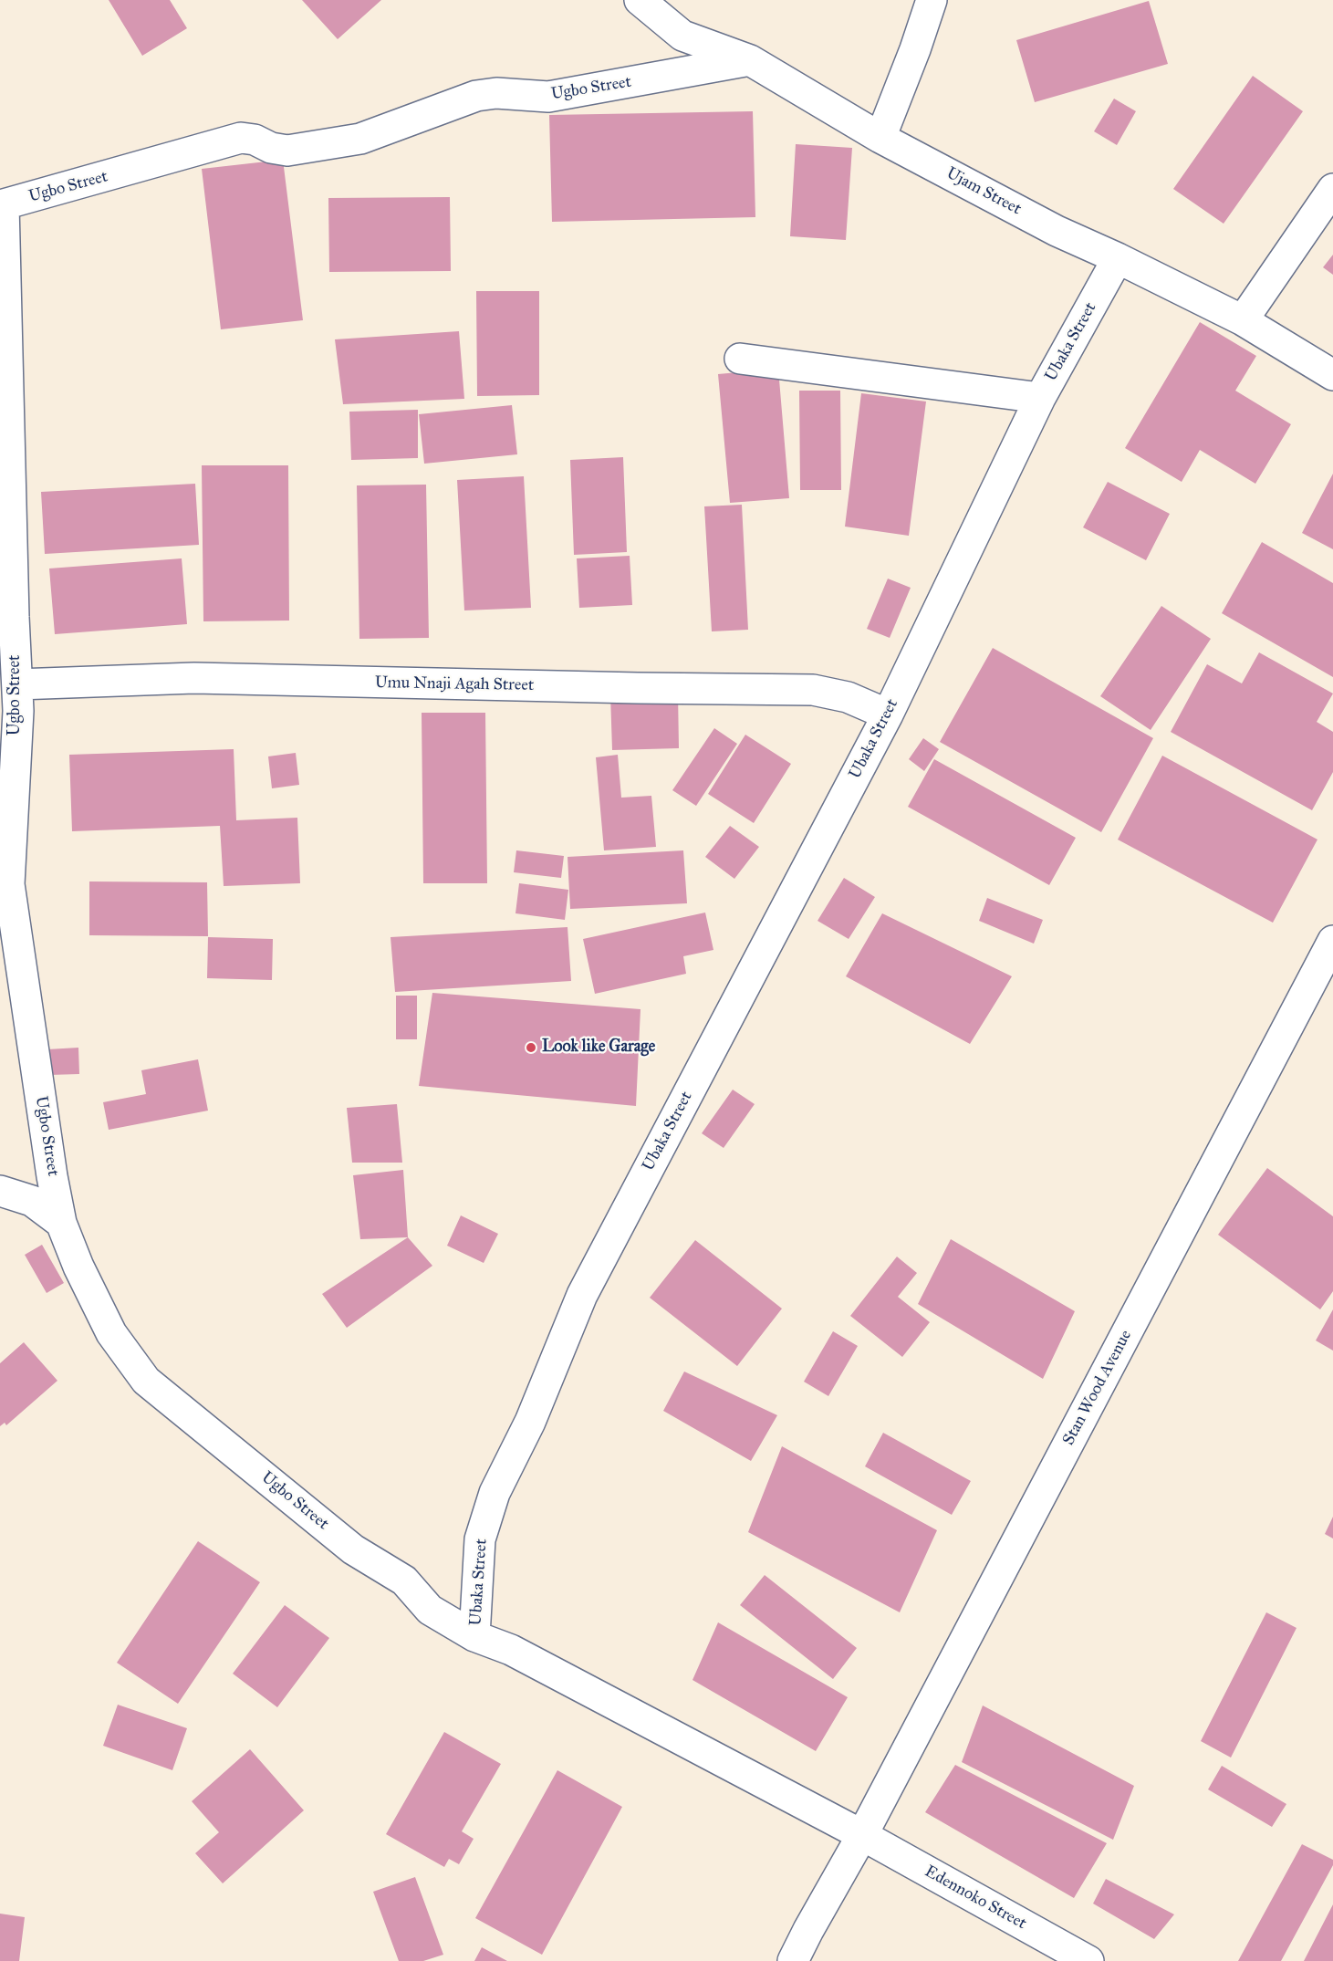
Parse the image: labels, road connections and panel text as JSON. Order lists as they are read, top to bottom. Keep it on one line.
{"streets":{"street":["Ugbo Street","Ujam Street","Ubaka Street","Umu Nnaji Agah Street","Stan Wood Avenue","Edennoko Street"]},"crossings":[["Ugbo Street","Ujam Street"],["Ugbo Street","Ubaka Street"],["Ugbo Street","Umu Nnaji Agah Street"],["Ujam Street","Ubaka Street"],["Ubaka Street","Umu Nnaji Agah Street"],["Ubaka Street","Stan Wood Avenue"],["Ubaka Street","Edennoko Street"],["Stan Wood Avenue","Edennoko Street"]],"places":["Look like Garage"]}
